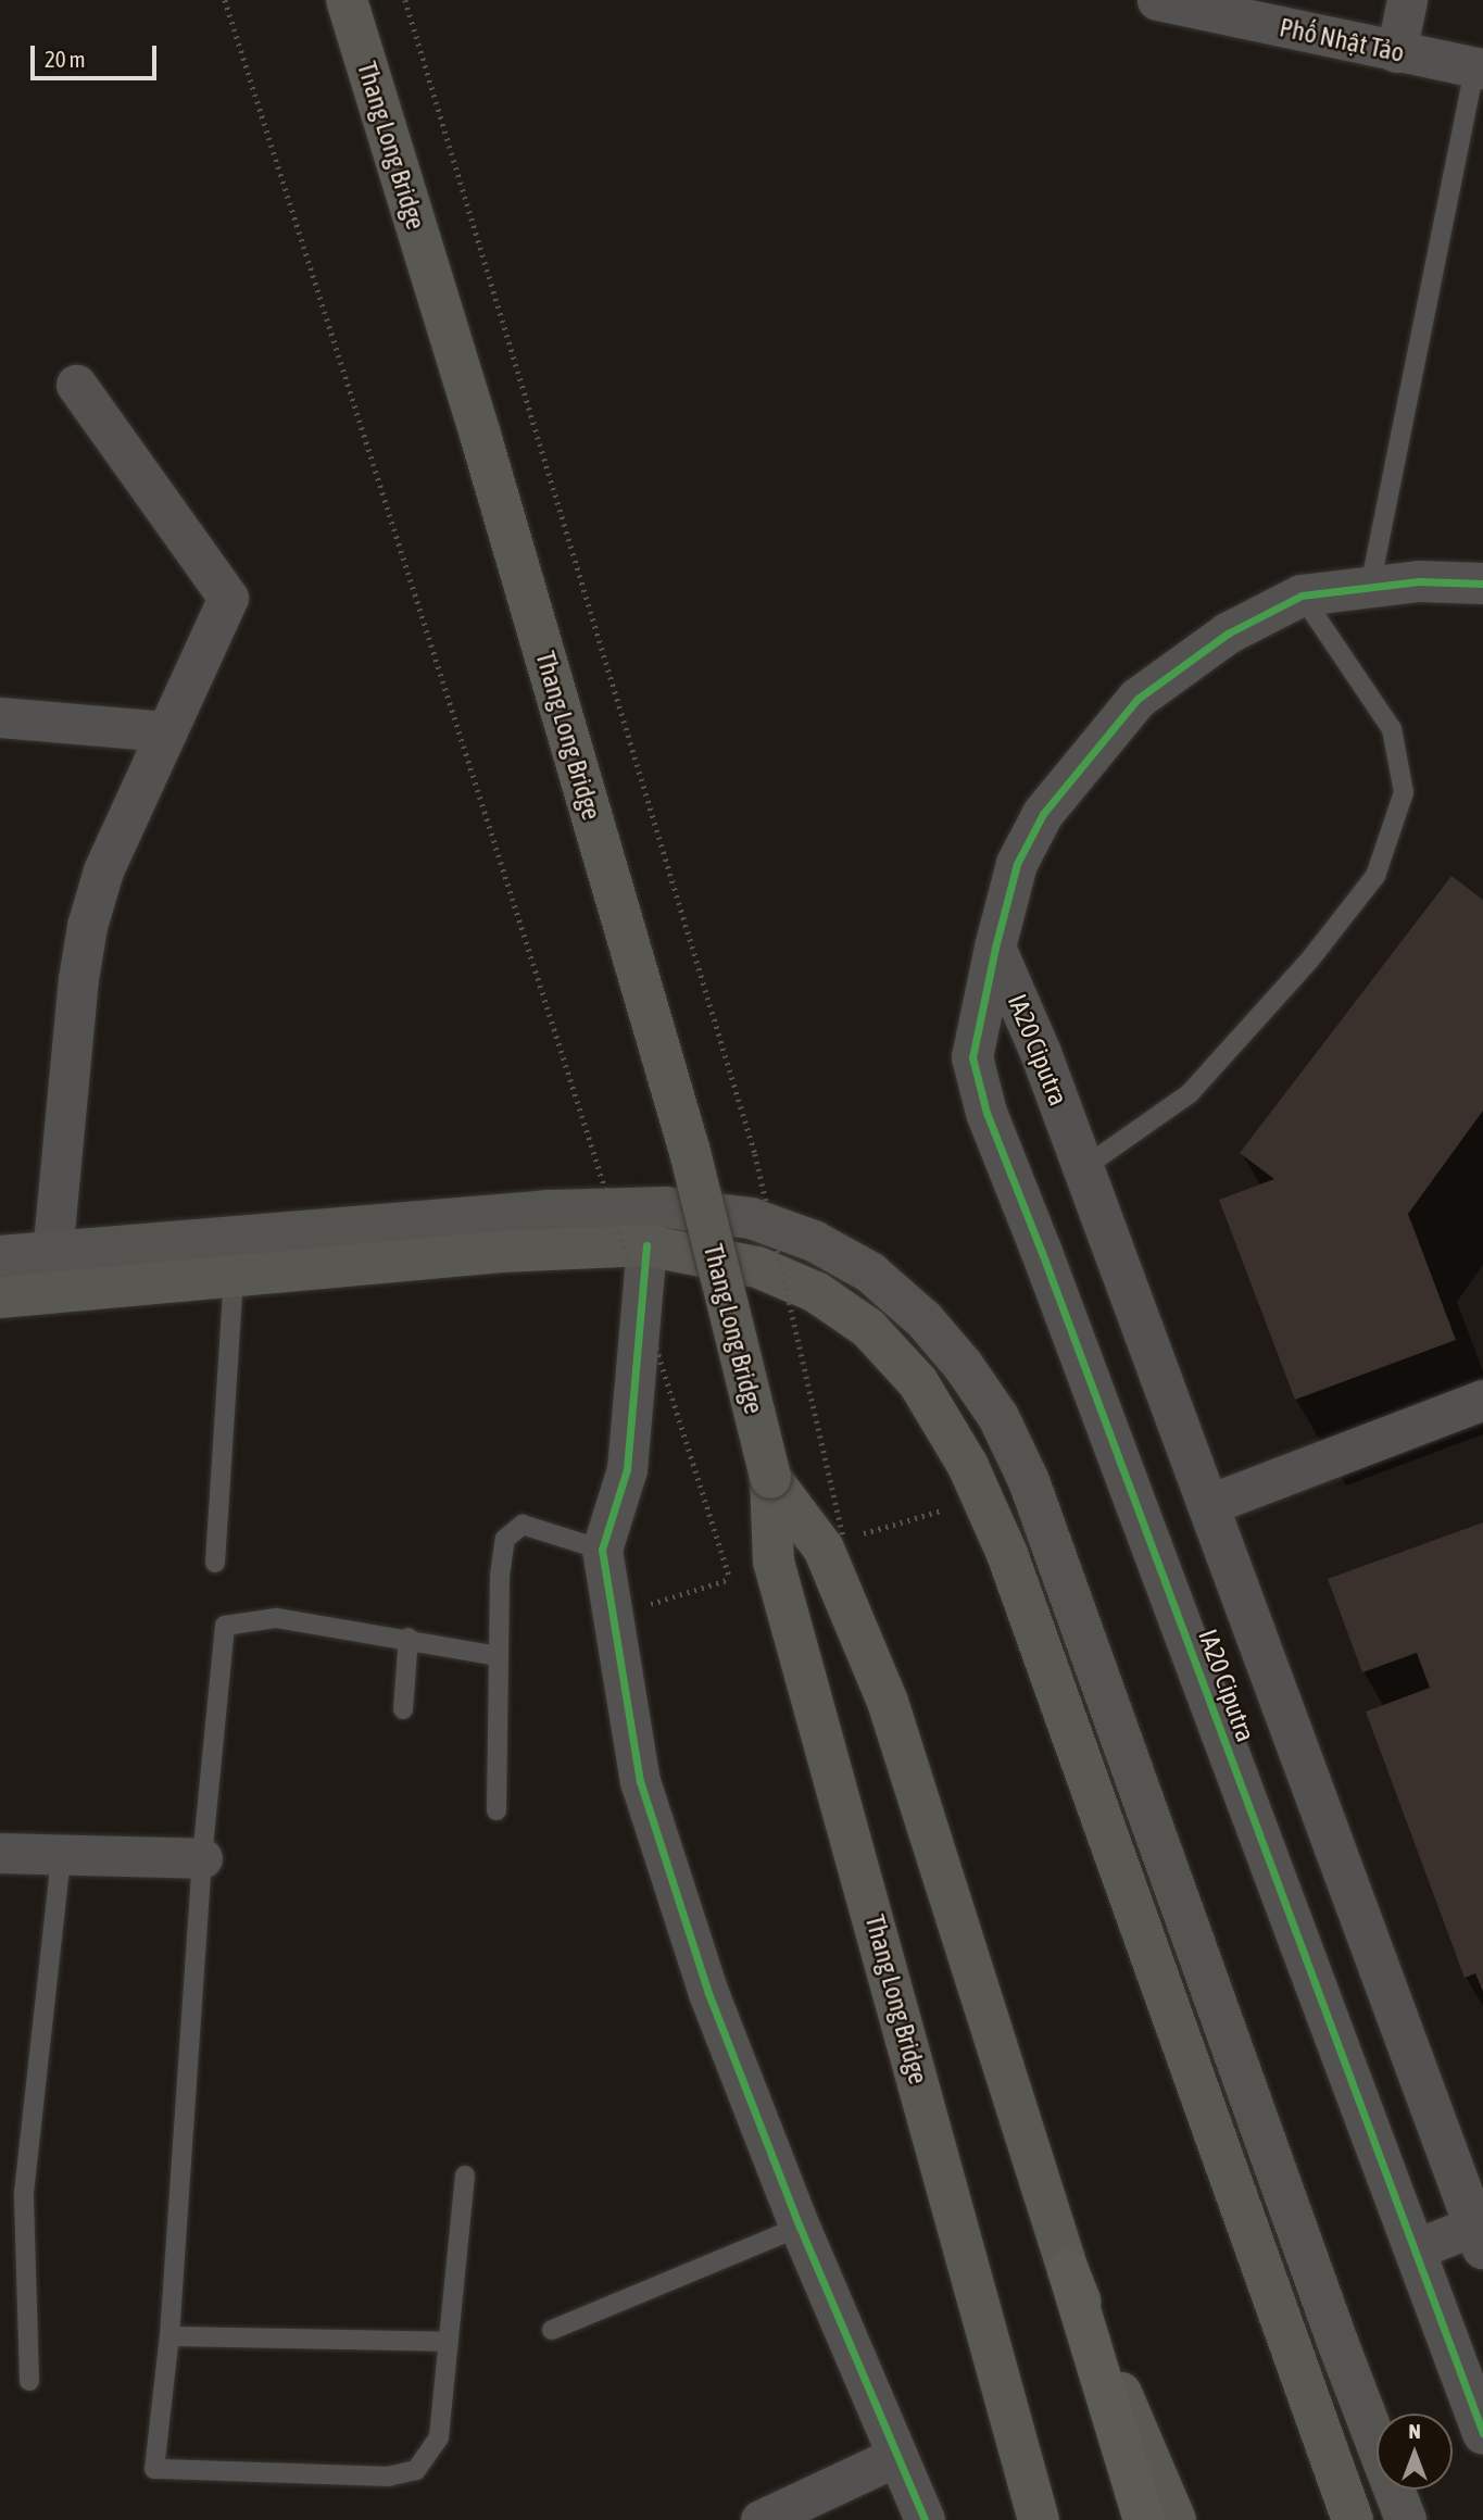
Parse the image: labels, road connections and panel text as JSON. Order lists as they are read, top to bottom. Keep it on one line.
{"streets":{"highway":["Thang Long Bridge"],"street":["Phố Nhật Tảo","IA20 Ciputra"]},"scale_bar":"20 m","north":"top"}
